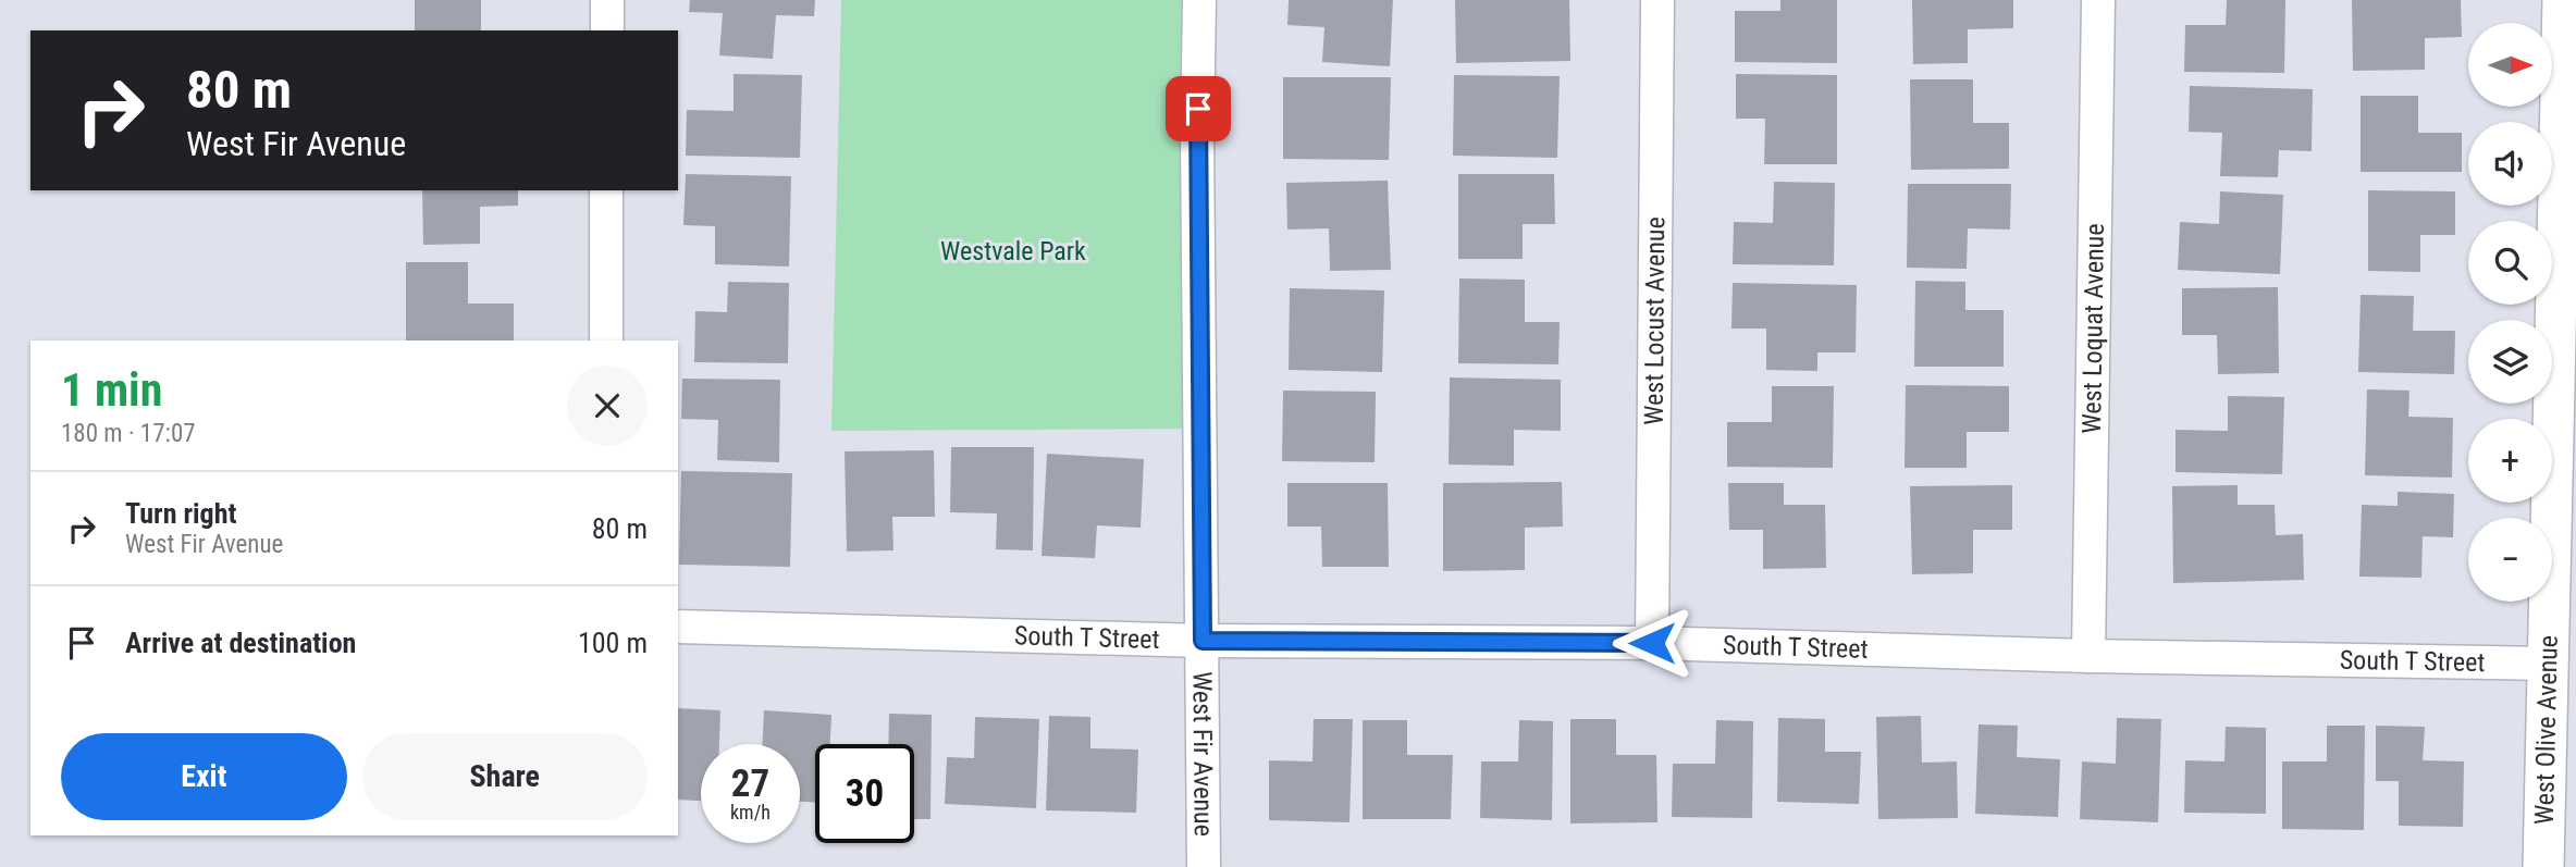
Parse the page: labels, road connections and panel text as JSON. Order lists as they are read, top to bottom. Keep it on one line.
{"streets":{"street":["West Locust Avenue","West Loquat Avenue","South T Street","West Olive Avenue","West Fir Avenue"]},"crossings":[["West Locust Avenue","South T Street"],["West Loquat Avenue","South T Street"],["South T Street","West Olive Avenue"],["South T Street","West Fir Avenue"]],"parks":["Westvale Park"],"north":"right","page":{"map_buttons":["+","−"],"turn":["80 m","West Fir Avenue"],"heading":["1 min","180 m · 17:07"],"list":[{"name":"Turn right","note":"West Fir Avenue","value":"80 m"},{"name":"Arrive at destination","value":"100 m"}],"buttons":["Exit","Share"],"speed":"27 km/h","limit":"30"}}
